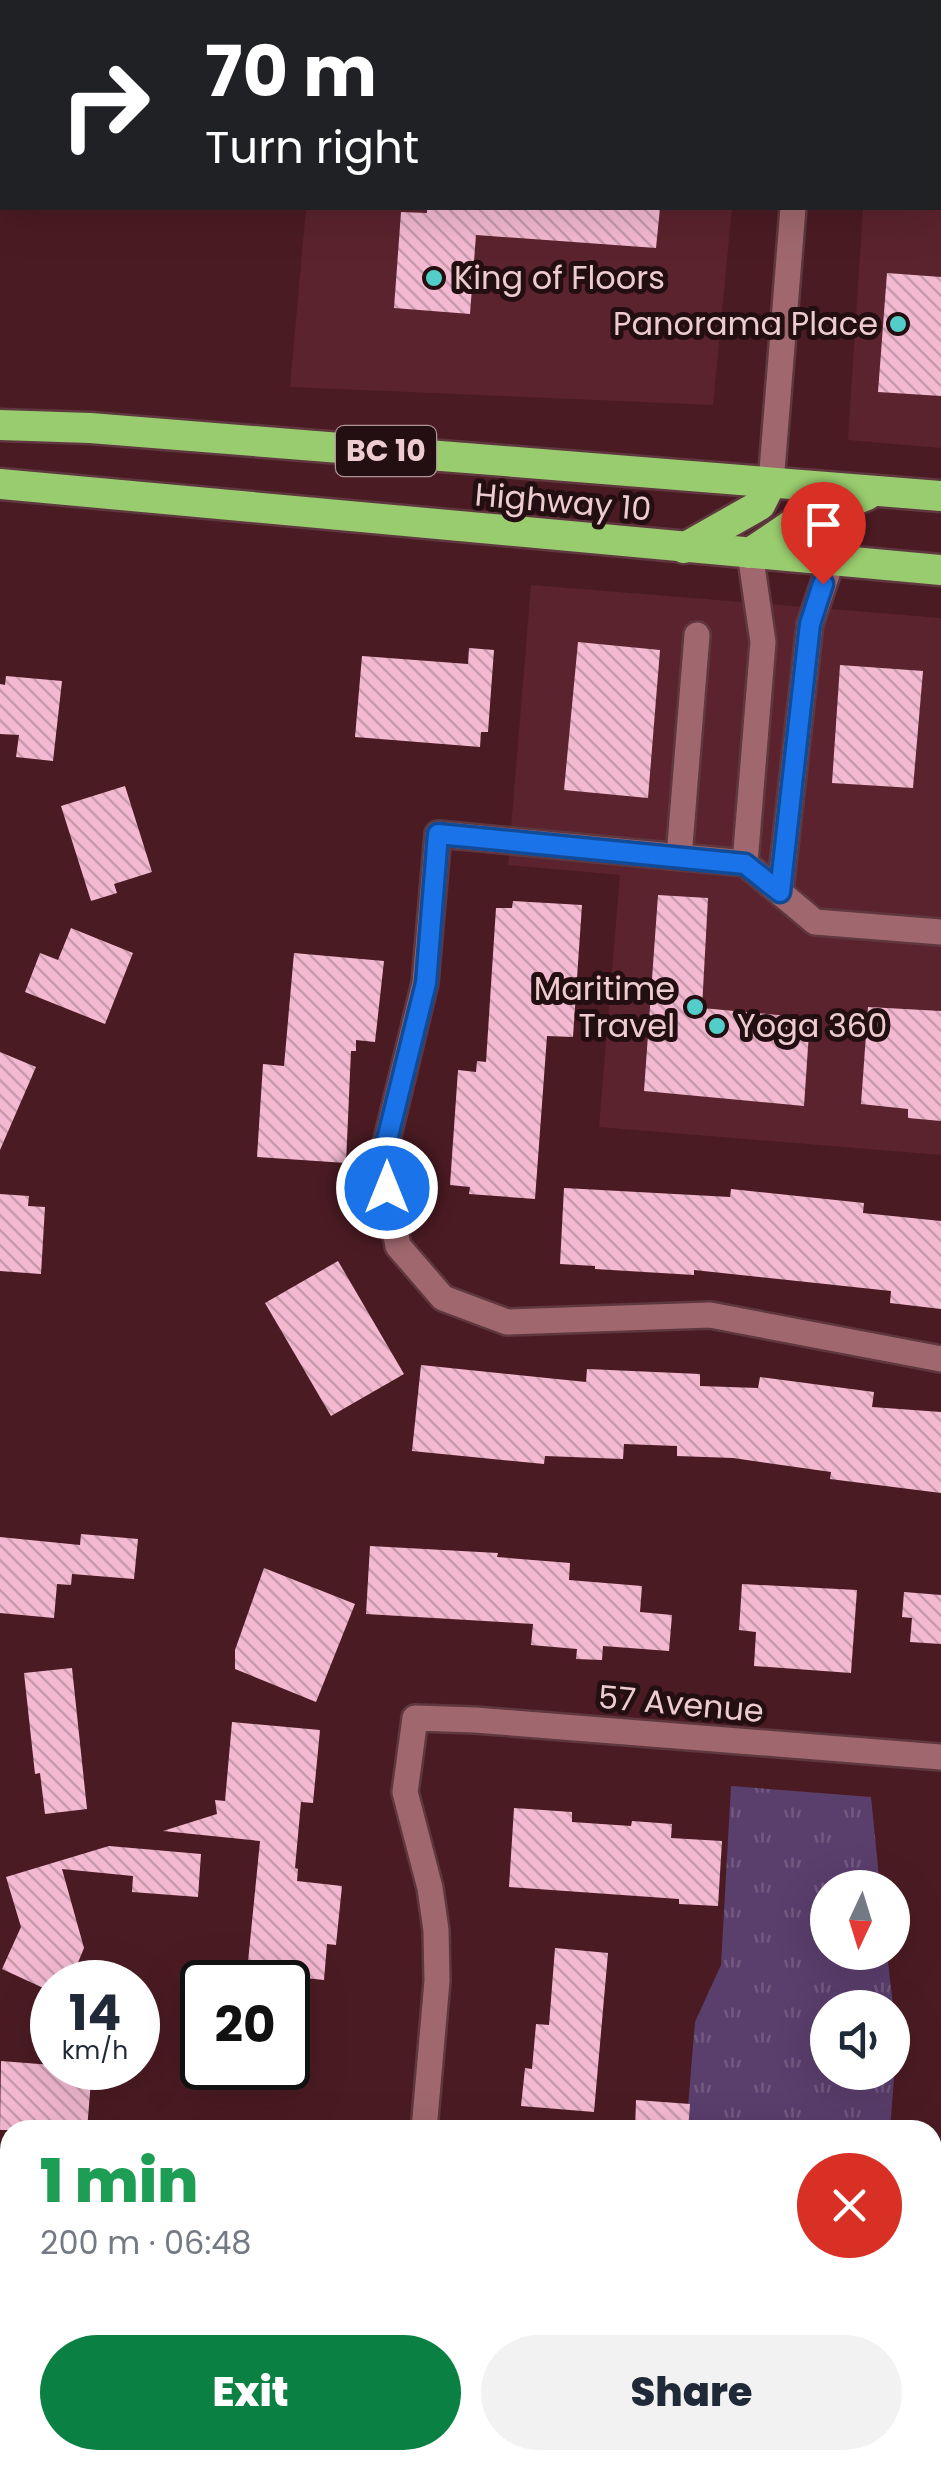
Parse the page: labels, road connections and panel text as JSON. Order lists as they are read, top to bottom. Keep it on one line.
{"streets":{"highway":["BC 10","Highway 10"],"street":["57 Avenue"]},"places":["King of Floors","Panorama Place","Maritime Travel","Yoga 360"],"north":"bottom","page":{"turn":["70 m","Turn right"],"speed":"14 km/h","limit":"20","heading":["1 min","200 m · 06:48"],"buttons":["Exit","Share"]}}
